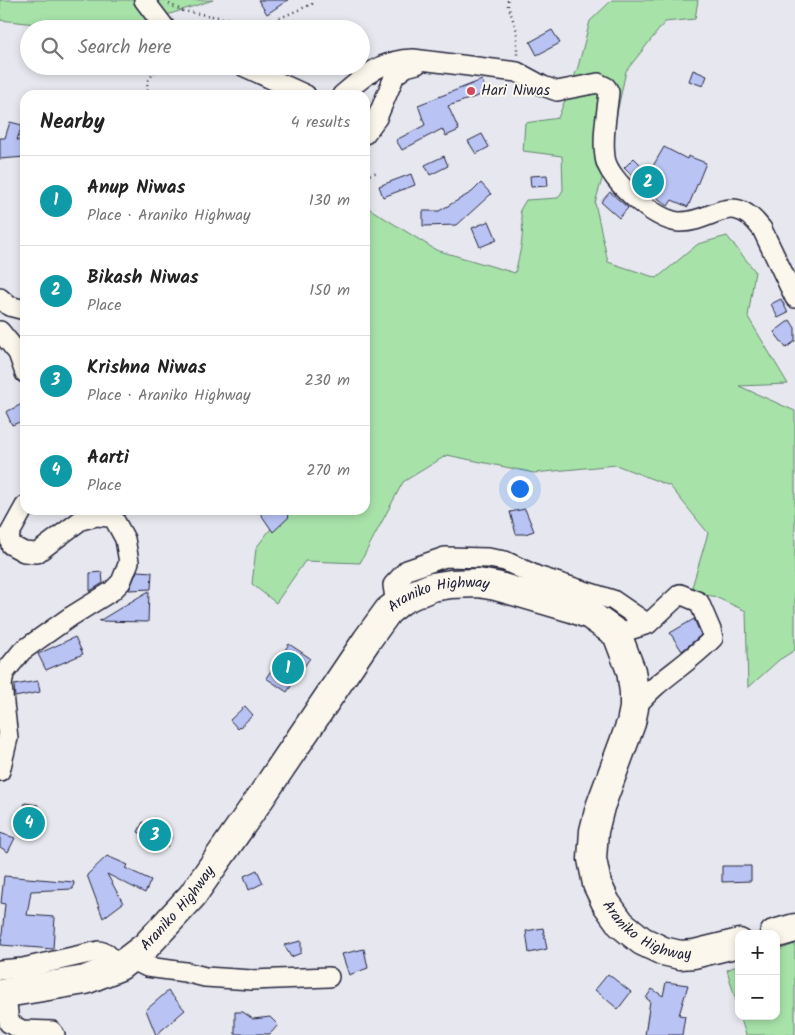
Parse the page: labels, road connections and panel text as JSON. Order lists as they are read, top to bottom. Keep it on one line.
{"streets":{"highway":["Araniko Highway"]},"places":["Hari Niwas"],"page":{"search":"Search here","heading":["Nearby","4 results"],"list":[{"mark":"1","name":"Anup Niwas","note":"Place · Araniko Highway","value":"130 m"},{"mark":"2","name":"Bikash Niwas","note":"Place","value":"150 m"},{"mark":"3","name":"Krishna Niwas","note":"Place · Araniko Highway","value":"230 m"},{"mark":"4","name":"Aarti","note":"Place","value":"270 m"}],"pins":["2","1","4","3"],"map_buttons":["+","−"]}}
